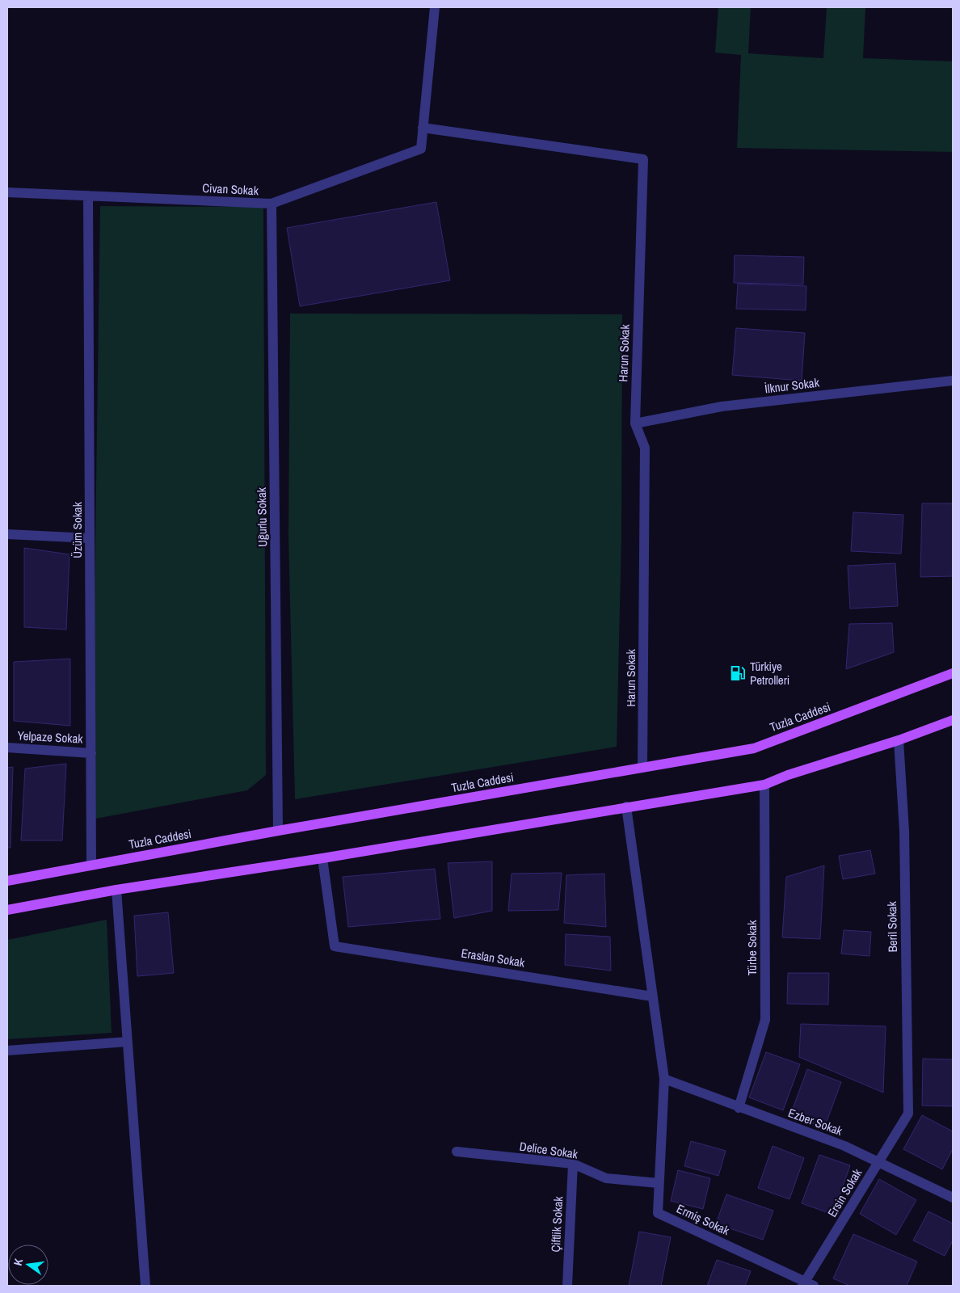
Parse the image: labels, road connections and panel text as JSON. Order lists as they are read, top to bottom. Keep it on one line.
{"streets":{"main road":["Tuzla Caddesi"],"street":["Civan Sokak","Harun Sokak","İlknur Sokak","Uğurlu Sokak","Üzüm Sokak","Yelpaze Sokak","Beril Sokak","Türbe Sokak","Eraslan Sokak","Ezber Sokak","Delice Sokak","Ersin Sokak","Ermiş Sokak","Çiftlik Sokak"]},"crossings":[["Civan Sokak","Harun Sokak"],["Civan Sokak","Uğurlu Sokak"],["Civan Sokak","Üzüm Sokak"],["Harun Sokak","İlknur Sokak"],["Harun Sokak","Tuzla Caddesi"],["Uğurlu Sokak","Tuzla Caddesi"],["Üzüm Sokak","Tuzla Caddesi"],["Üzüm Sokak","Yelpaze Sokak"],["Beril Sokak","Ersin Sokak"],["Türbe Sokak","Ezber Sokak"],["Ezber Sokak","Ersin Sokak"],["Ezber Sokak","Ermiş Sokak"],["Delice Sokak","Ermiş Sokak"],["Delice Sokak","Çiftlik Sokak"],["Ersin Sokak","Ermiş Sokak"]],"places":{"fuel station":["Türkiye Petrolleri"]},"north":"left"}
